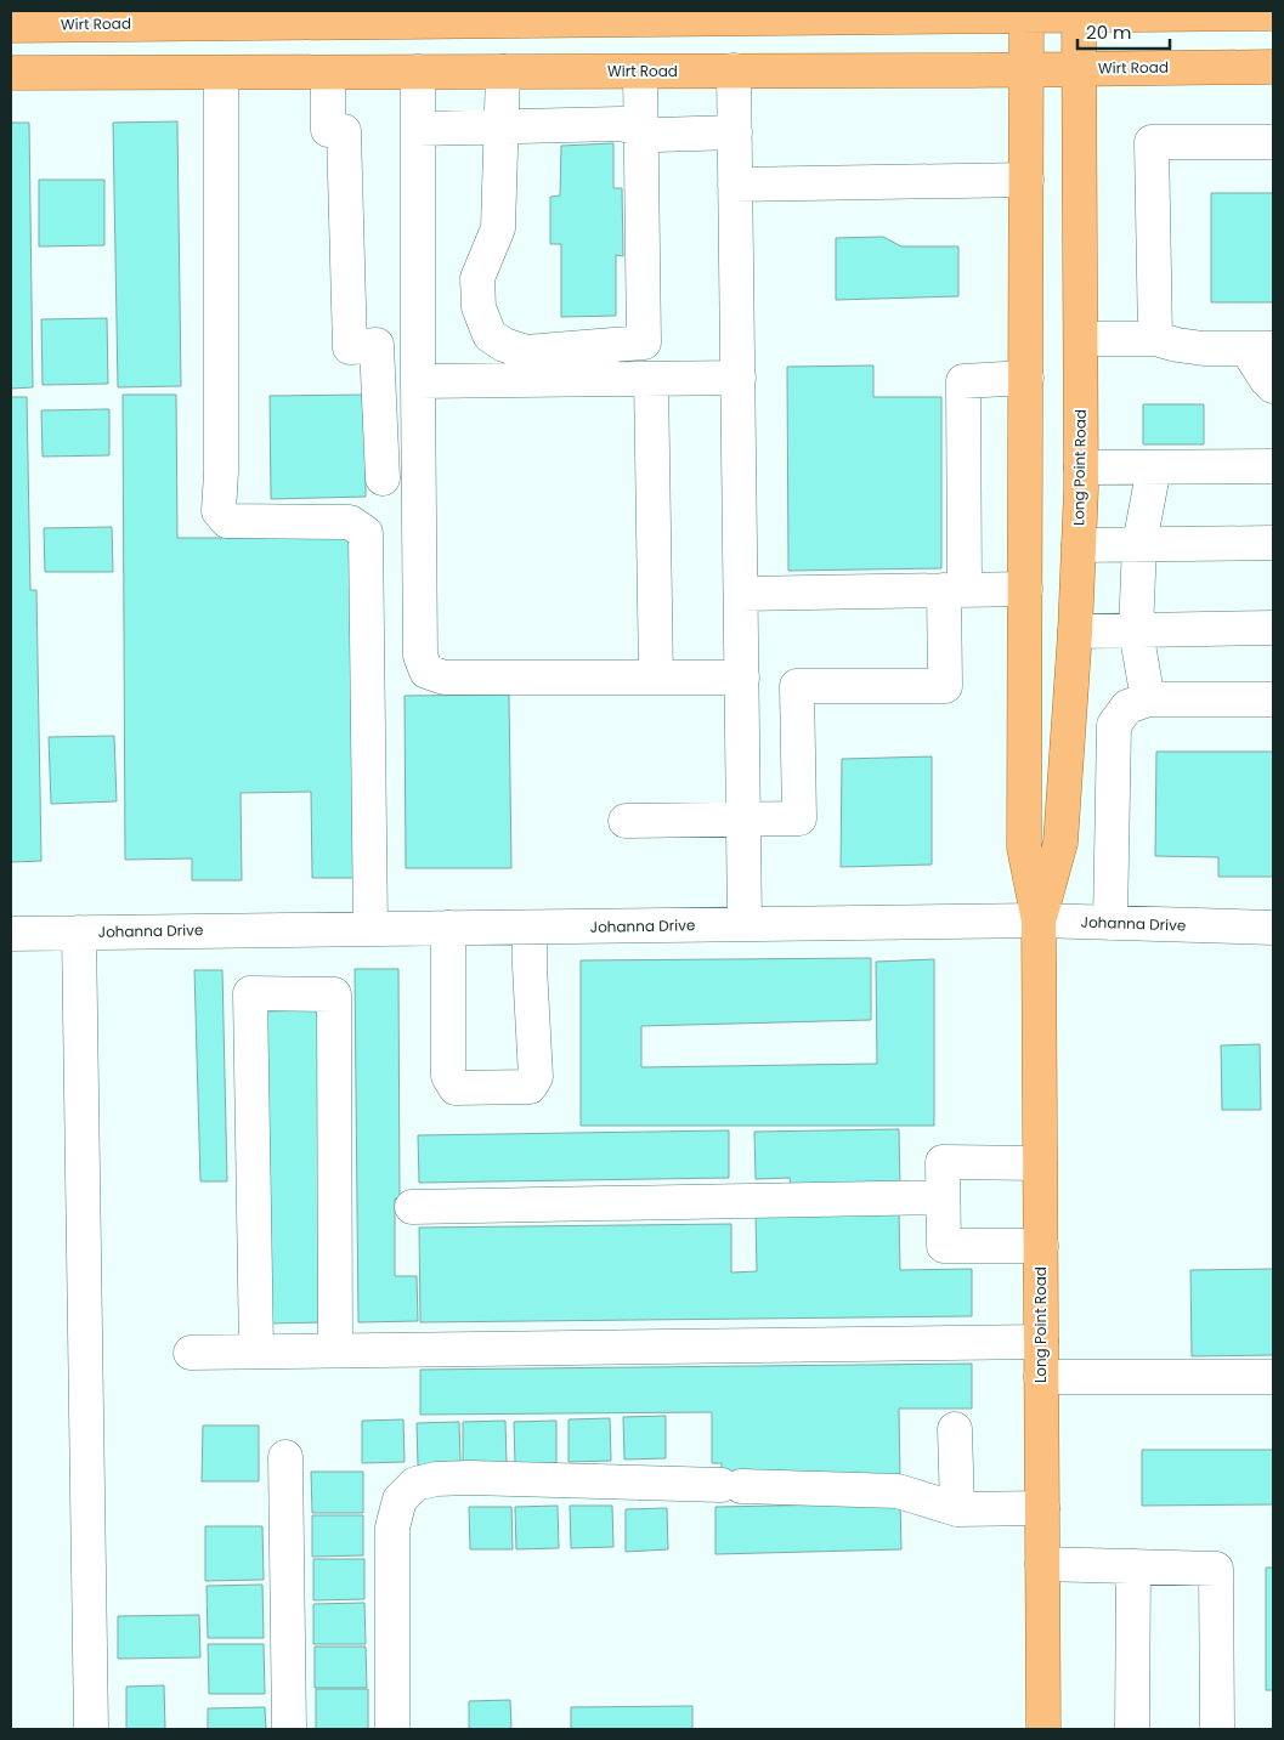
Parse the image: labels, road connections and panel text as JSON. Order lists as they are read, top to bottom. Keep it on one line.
{"streets":{"main road":["Wirt Road","Long Point Road"],"street":["Johanna Drive"]},"crossings":[["Wirt Road","Long Point Road"],["Long Point Road","Johanna Drive"]],"scale_bar":"20 m"}
